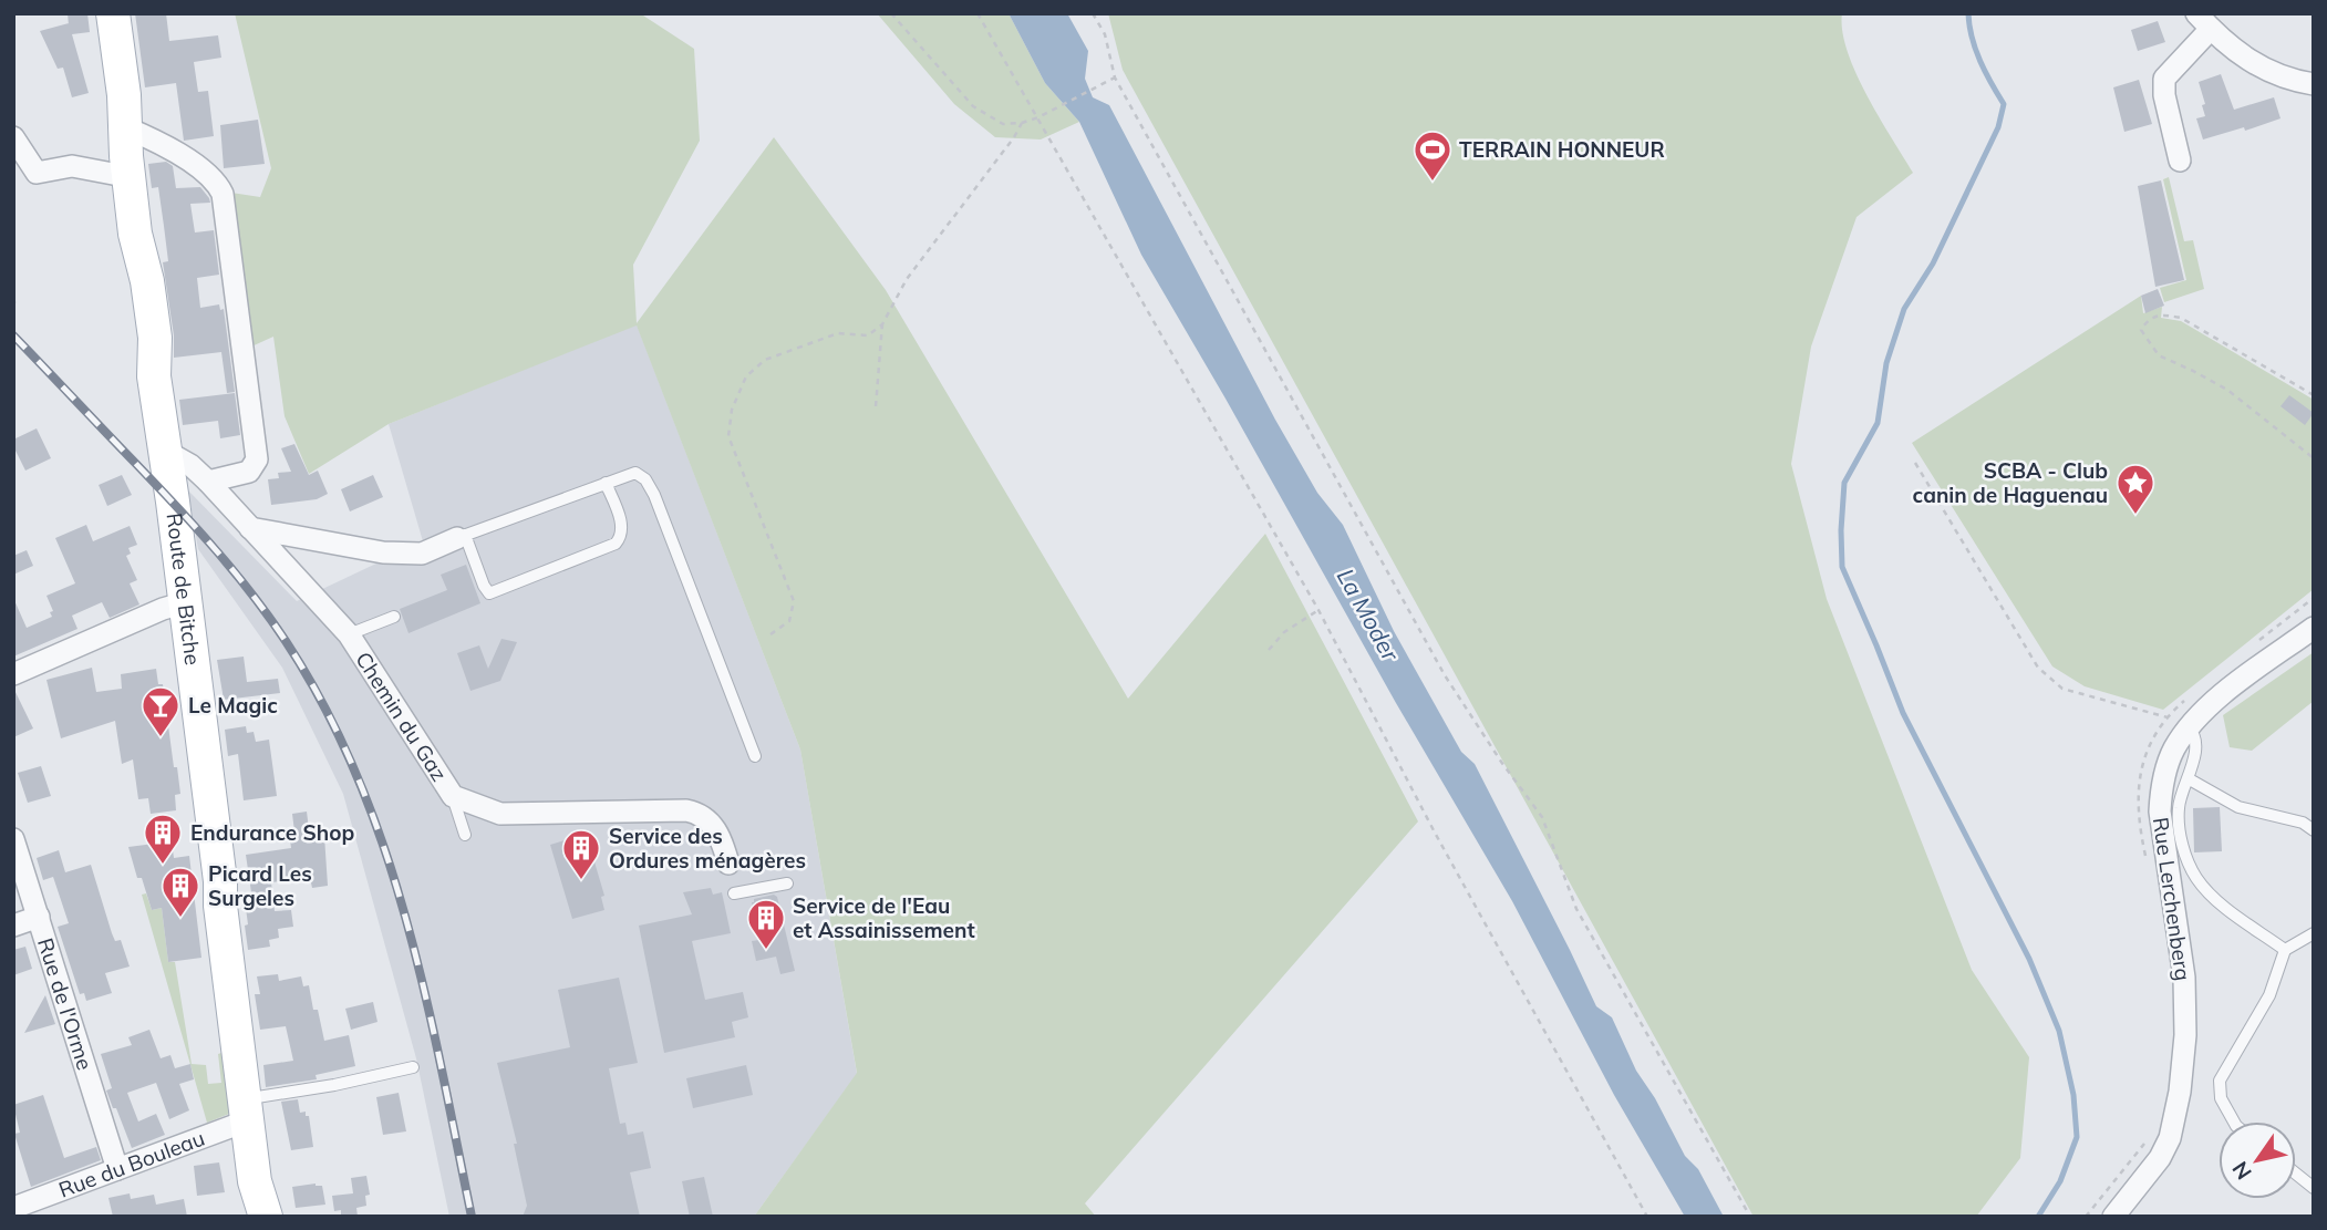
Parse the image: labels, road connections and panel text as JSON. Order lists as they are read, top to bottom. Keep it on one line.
{"streets":{"main road":["Route de Bitche"],"street":["Chemin du Gaz","Rue Lerchenberg","Rue de l'Orme","Rue du Bouleau"]},"crossings":[["Route de Bitche","Chemin du Gaz"],["Route de Bitche","Rue du Bouleau"],["Rue de l'Orme","Rue du Bouleau"]],"water":["La Moder"],"places":{"sports":["TERRAIN HONNEUR"],"place":["SCBA - Club canin de Haguenau"],"bar":["Le Magic"],"building":["Endurance Shop","Service des Ordures ménagères","Picard Les Surgeles","Service de l'Eau et Assainissement"]},"north":"bottom left"}
